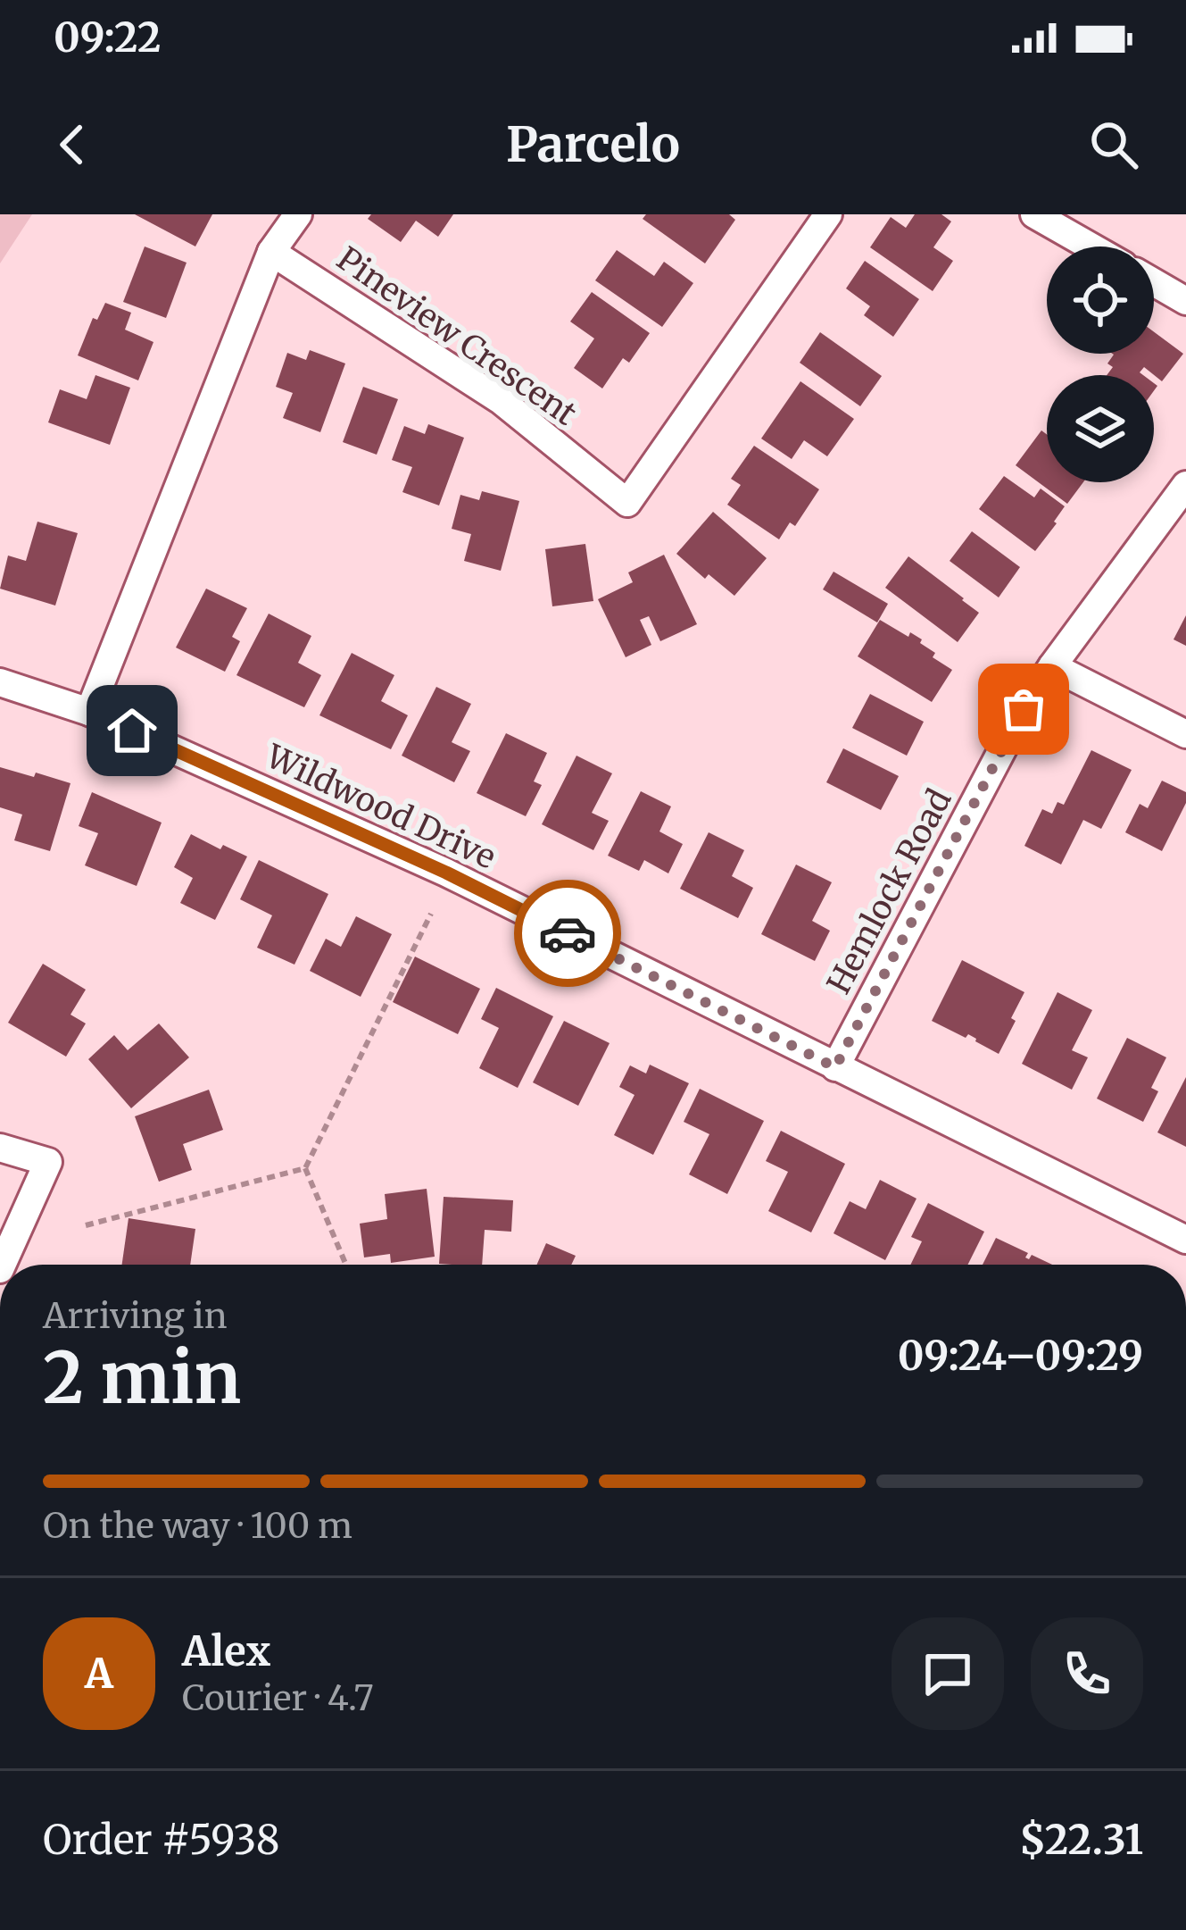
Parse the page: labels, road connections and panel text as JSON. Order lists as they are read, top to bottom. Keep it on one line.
{"streets":{"street":["Pineview Crescent","Wildwood Drive","Hemlock Road"]},"crossings":[["Wildwood Drive","Hemlock Road"]],"page":{"status":"09:22","header":"Parcelo","heading":["2 min","Arriving in","09:24–09:29"],"panel":["Alex","Courier · 4.7","Order #5938","$22.31"],"bar":"On the way · 100 m","round":"A"}}
